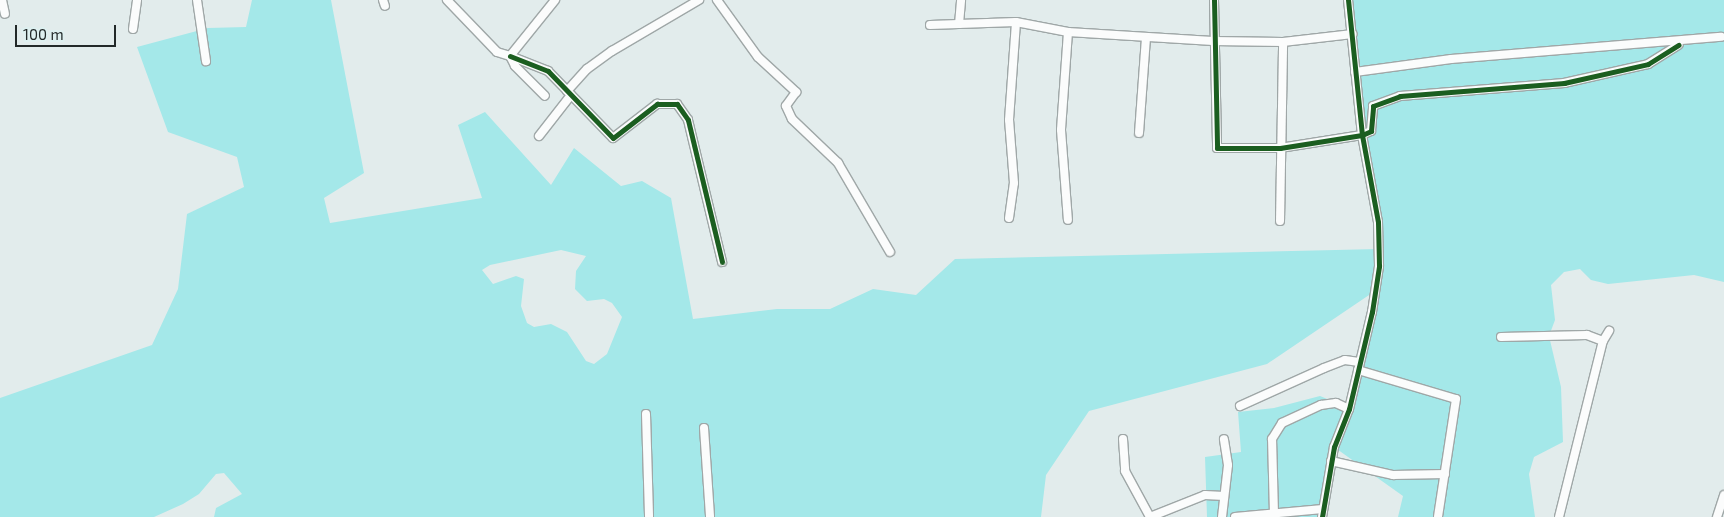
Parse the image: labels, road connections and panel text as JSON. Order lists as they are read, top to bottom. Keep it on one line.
{"scale_bar":"100 m"}
